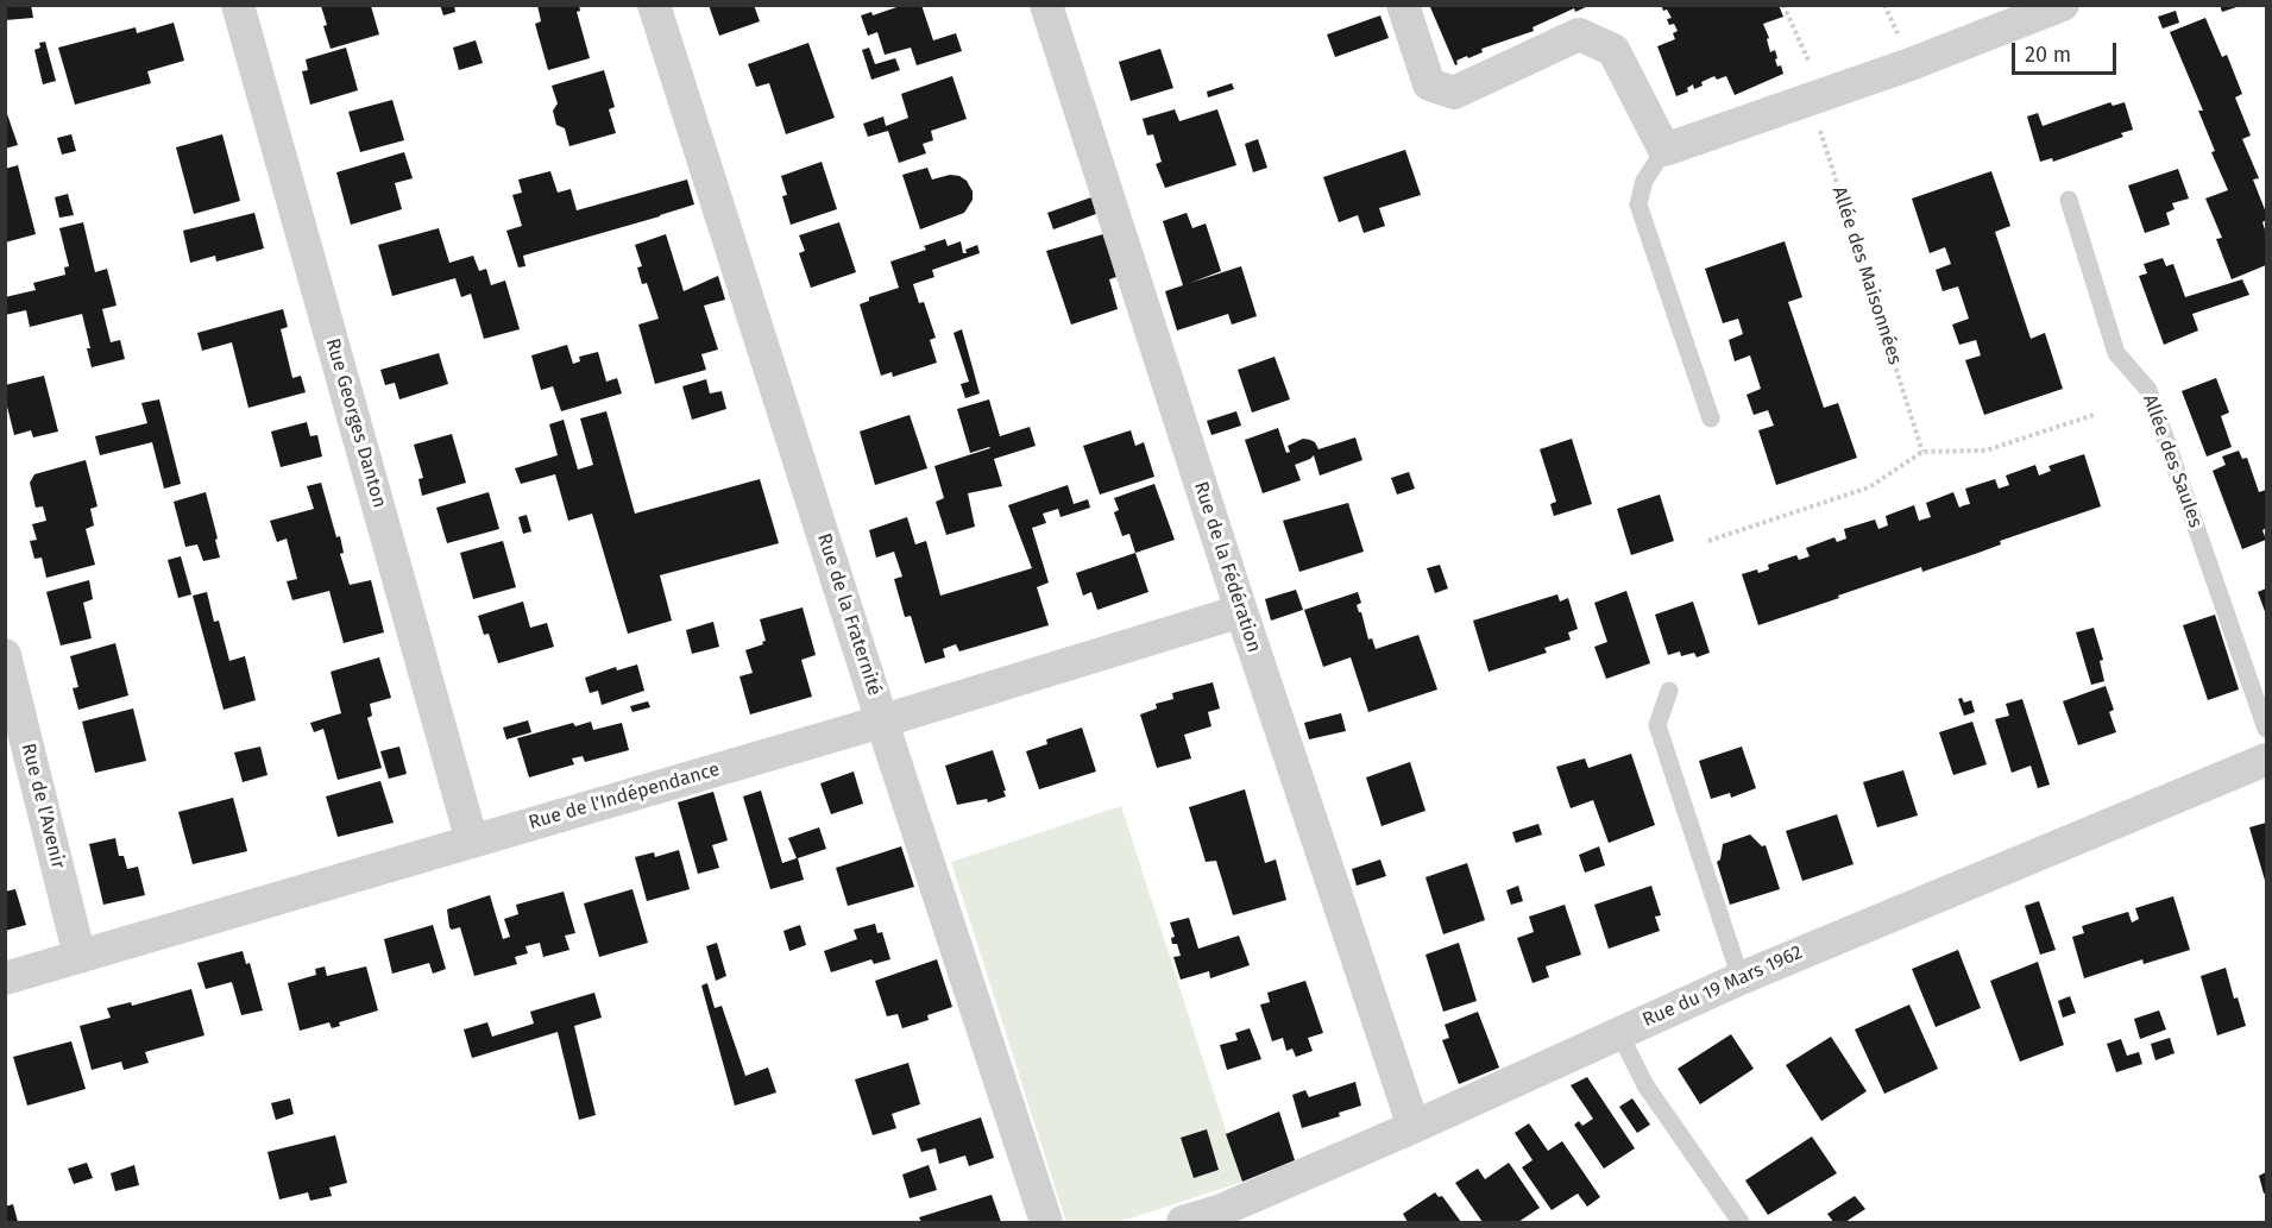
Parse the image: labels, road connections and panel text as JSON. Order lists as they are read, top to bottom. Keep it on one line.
{"streets":{"street":["Rue Georges Danton","Rue de la Fédération","Rue de la Fraternité","Rue de l'Indépendance","Rue de l’Avenir","Rue du 19 Mars 1962"],"lane":["Allée des Saules"],"path":["Allée des Maisonnées"]},"crossings":[["Rue Georges Danton","Rue de l'Indépendance"],["Rue de la Fédération","Rue de l'Indépendance"],["Rue de la Fédération","Rue du 19 Mars 1962"],["Rue de la Fraternité","Rue de l'Indépendance"],["Rue de l'Indépendance","Rue de l’Avenir"]],"scale_bar":"20 m"}
